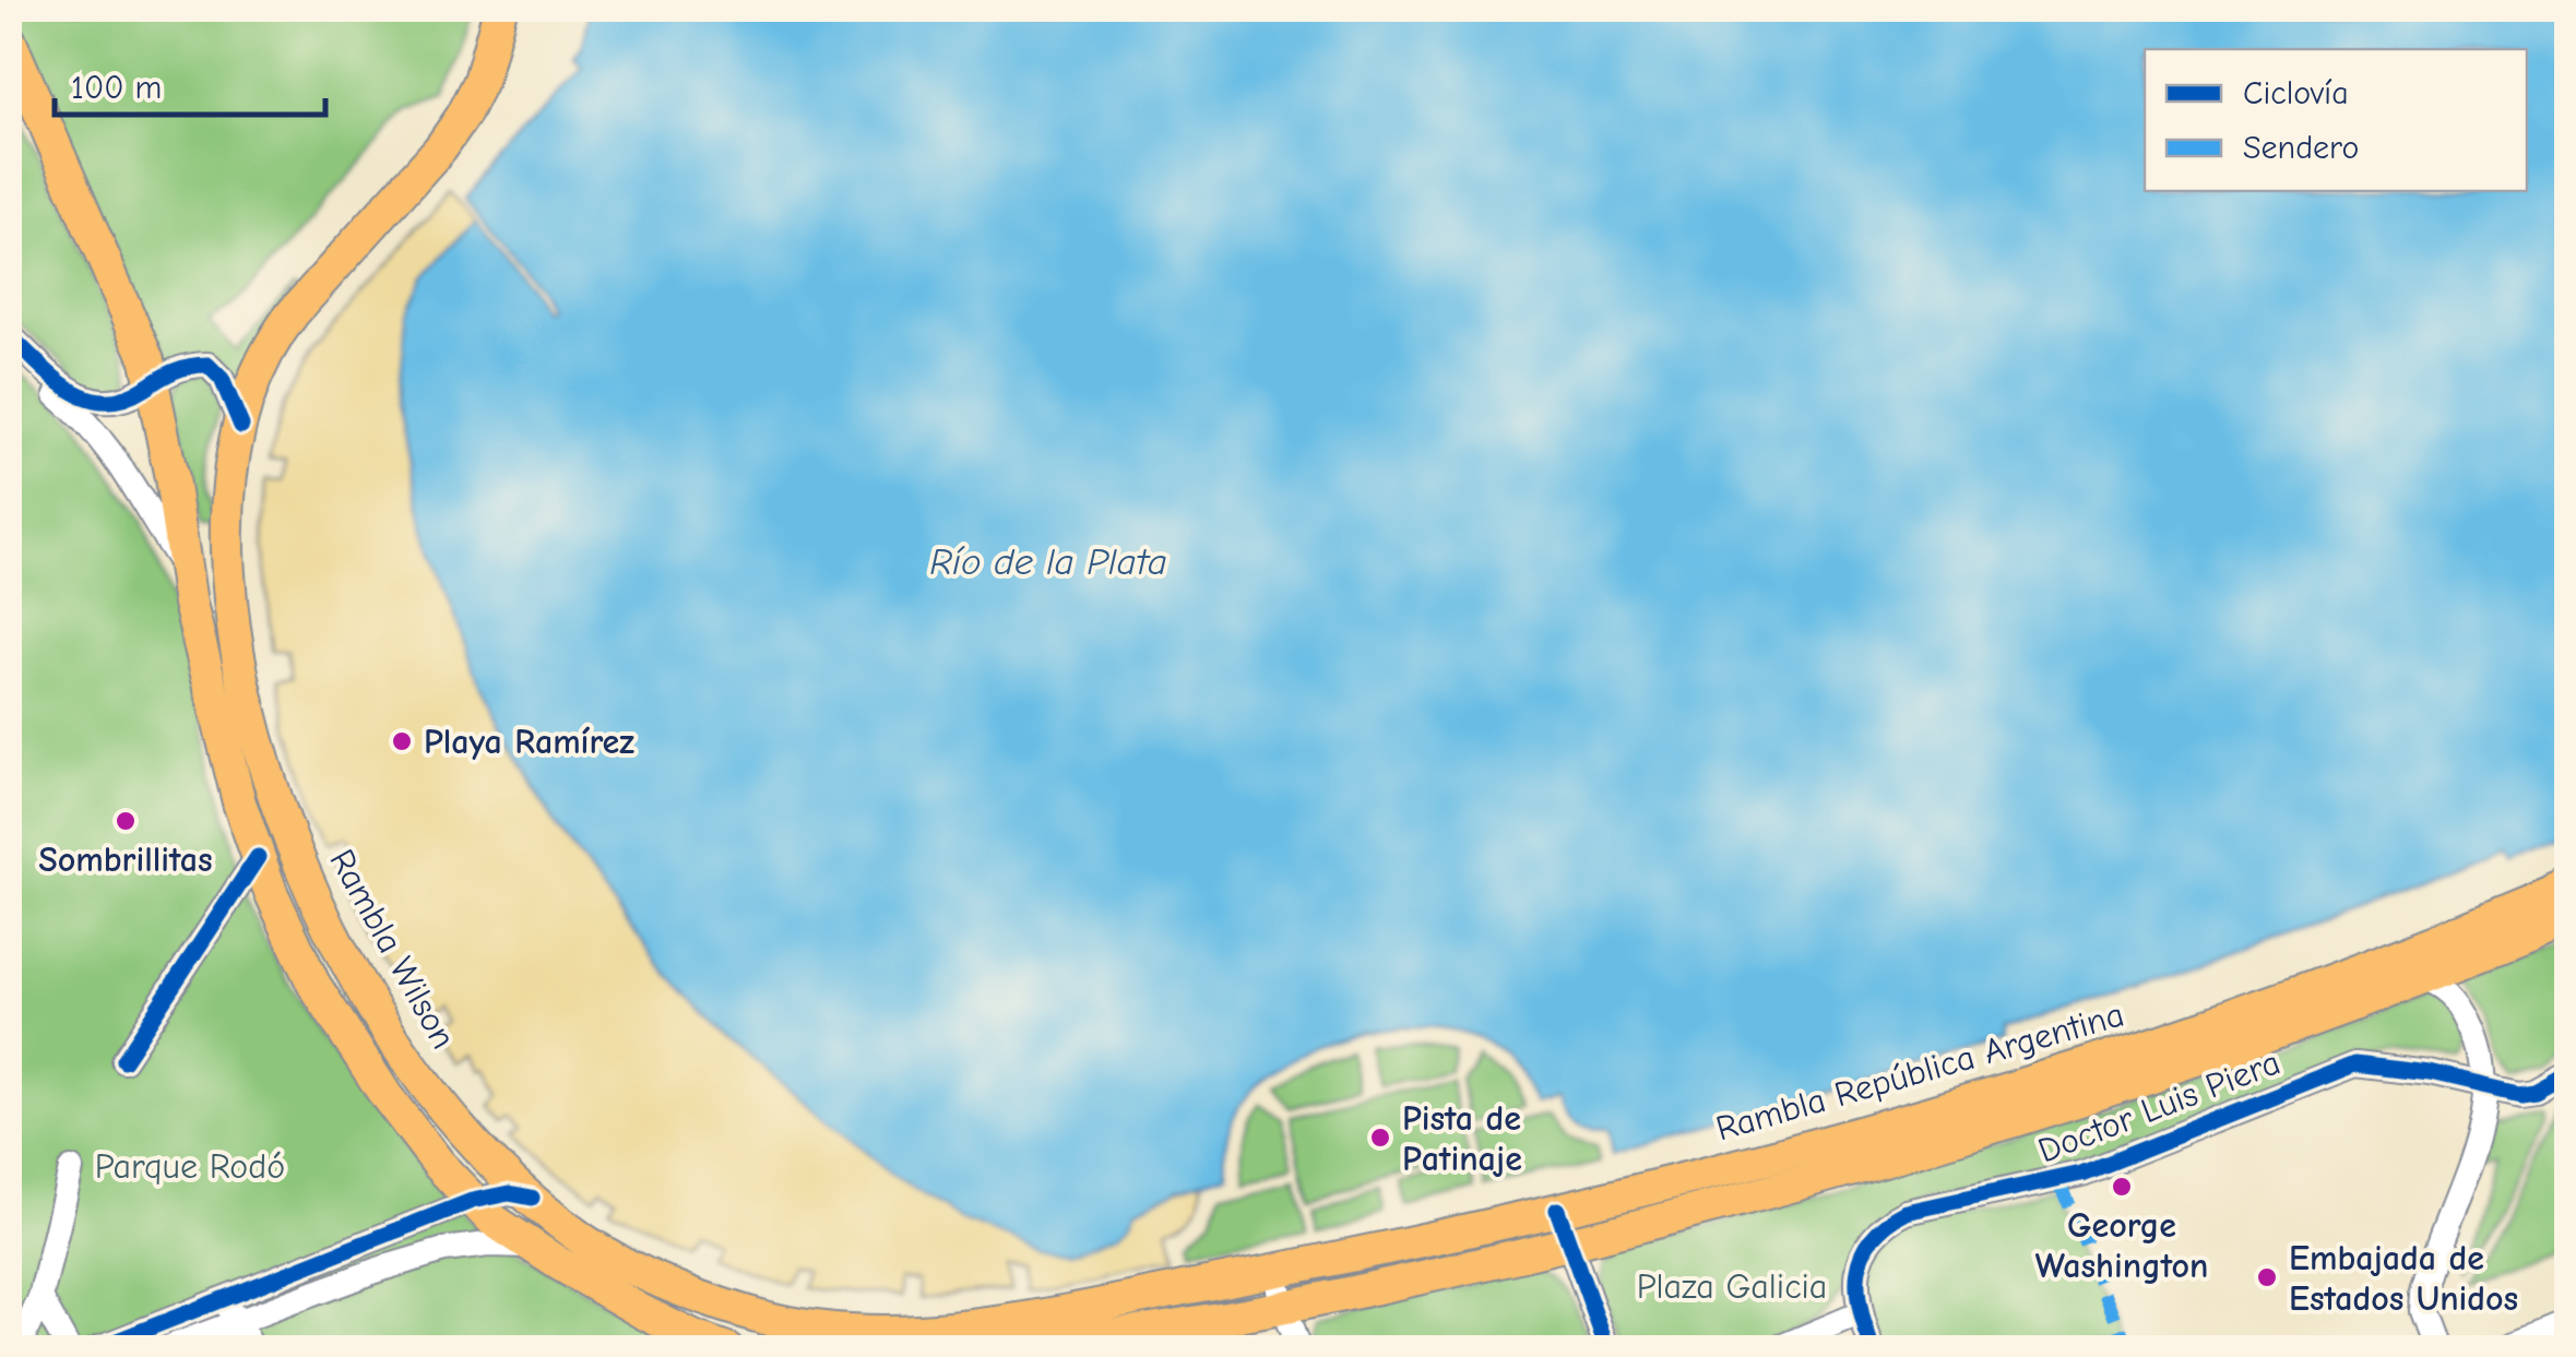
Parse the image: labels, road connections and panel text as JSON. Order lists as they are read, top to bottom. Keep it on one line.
{"streets":{"main road":["Rambla Wilson","Rambla República Argentina"],"street":["Doctor Luis Piera"]},"crossings":[["Rambla Wilson","Rambla República Argentina"]],"water":["Río de la Plata"],"parks":["Parque Rodó","Plaza Galicia"],"places":["Playa Ramírez","Sombrillitas","Pista de Patinaje","George Washington","Embajada de Estados Unidos"],"legend":["Ciclovía","Sendero"],"scale_bar":"100 m"}
